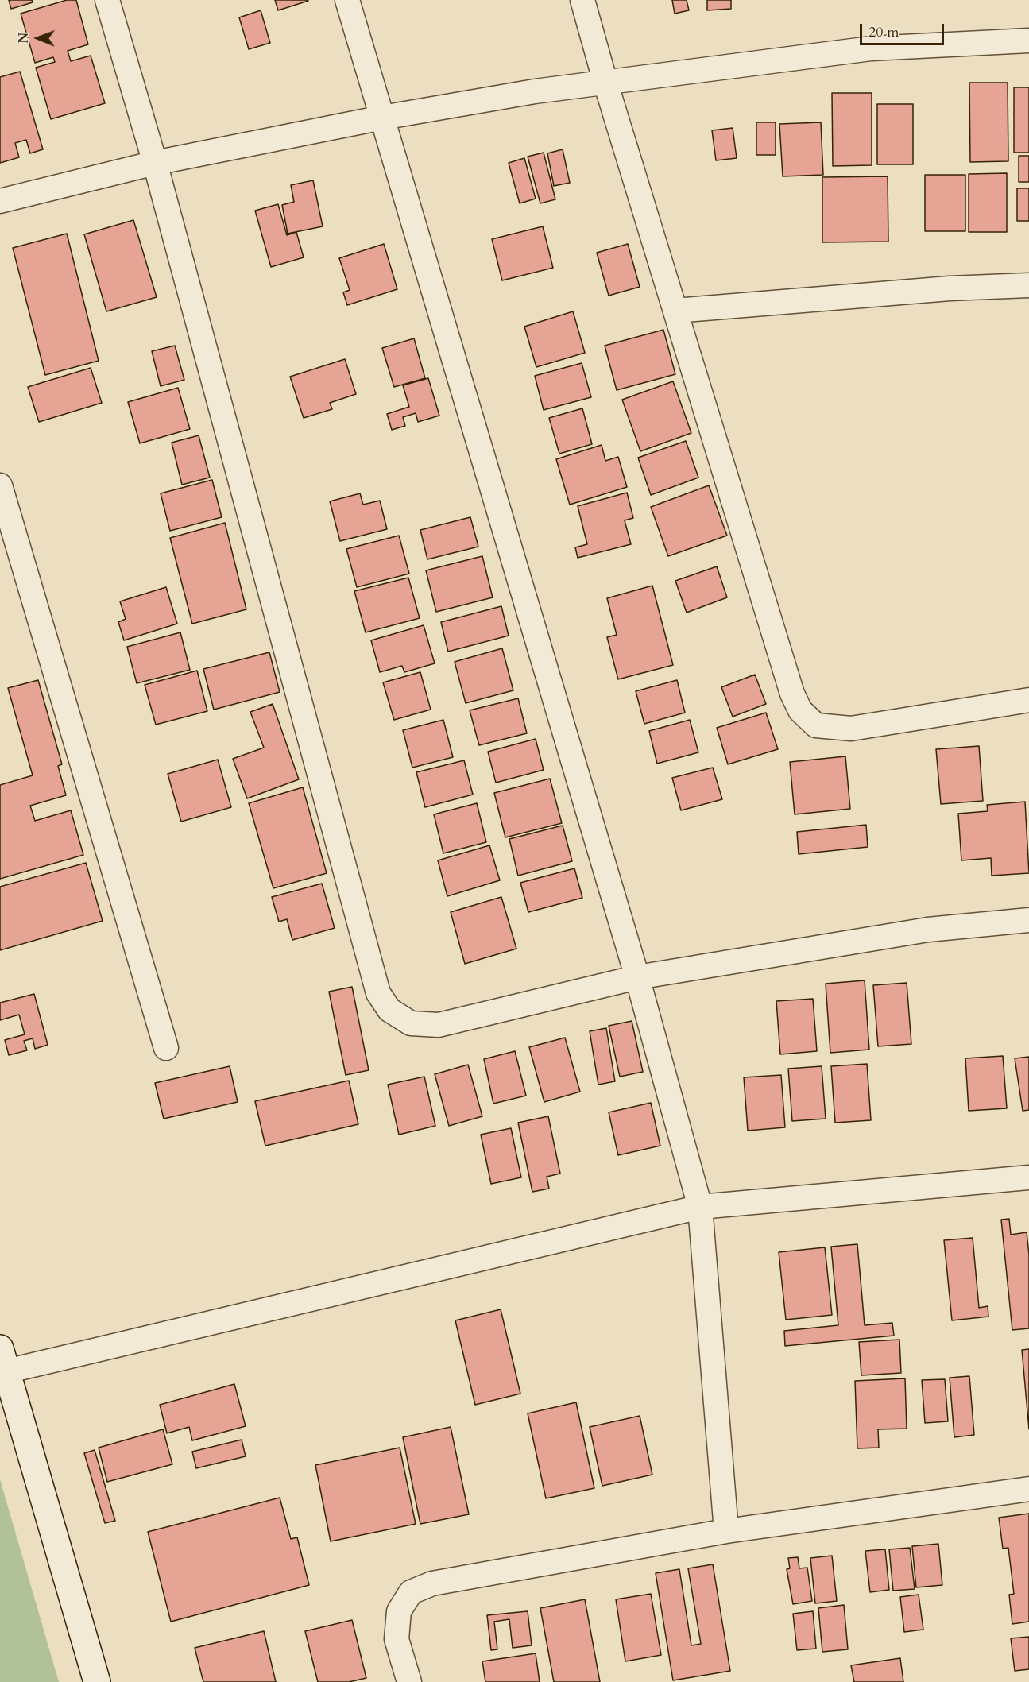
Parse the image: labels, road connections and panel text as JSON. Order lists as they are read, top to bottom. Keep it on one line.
{"scale_bar":"20 m","north":"left"}
